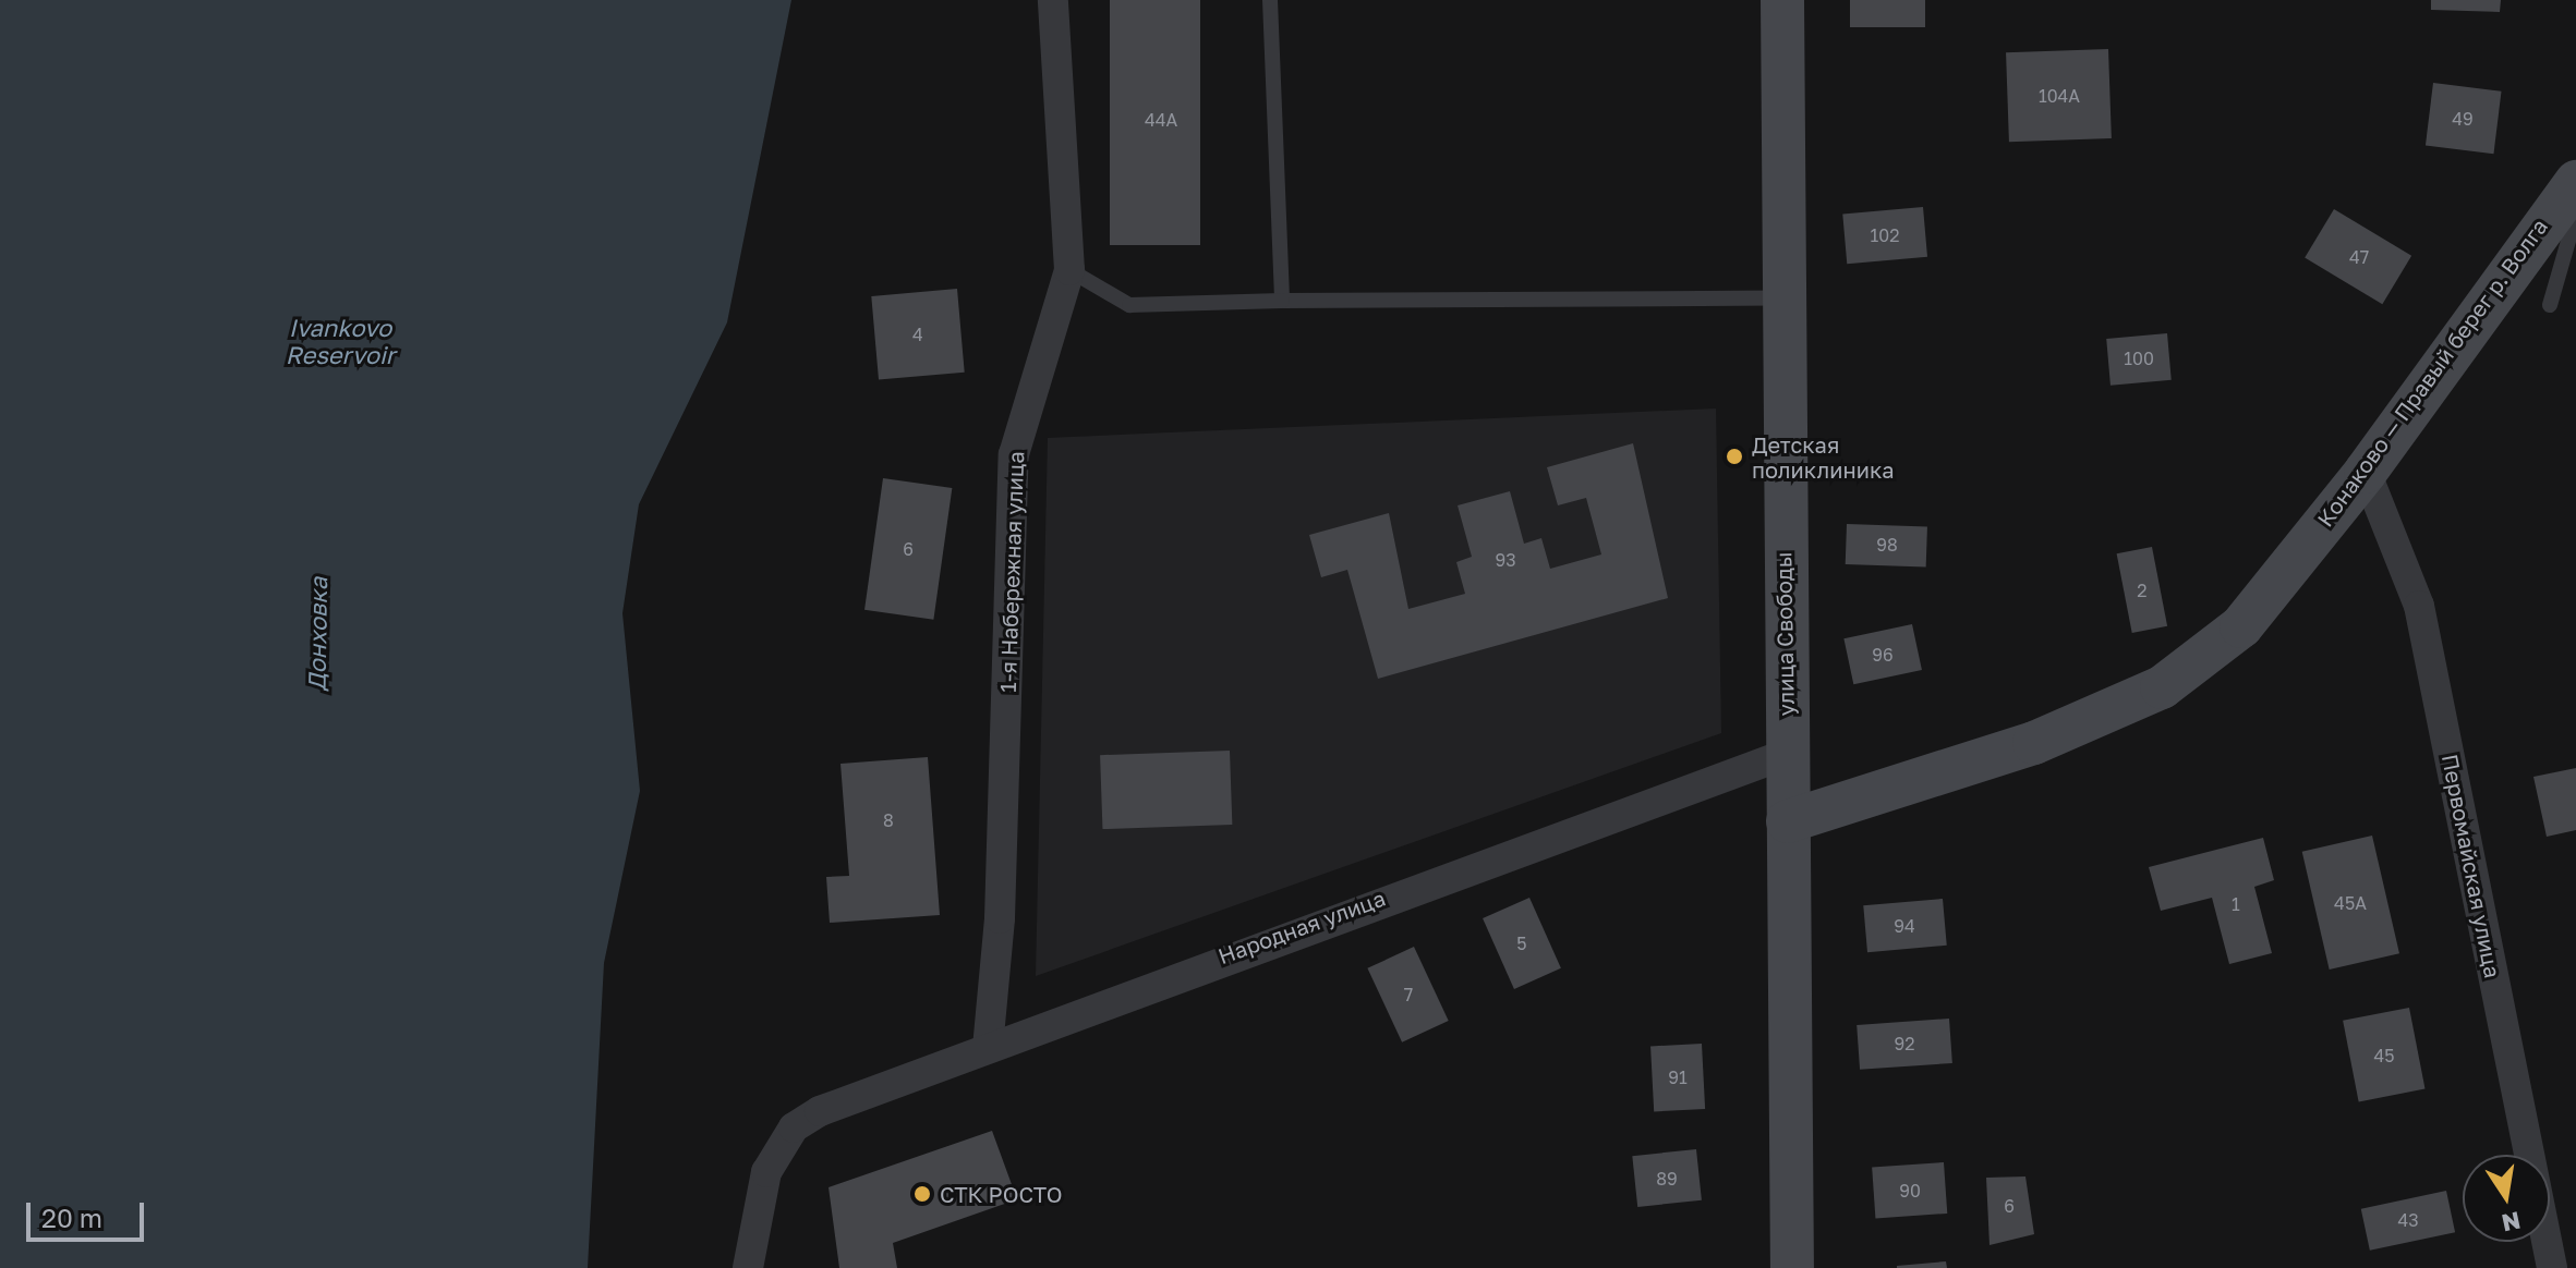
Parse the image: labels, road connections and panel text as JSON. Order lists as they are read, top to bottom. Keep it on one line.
{"streets":{"main road":["Конаково — Правый берег р. Волга","улица Свободы"],"street":["1-я Набережная улица","Первомайская улица","Народная улица"]},"crossings":[["Конаково — Правый берег р. Волга","улица Свободы"],["Конаково — Правый берег р. Волга","Первомайская улица"],["1-я Набережная улица","Народная улица"],["улица Свободы","Народная улица"]],"water":["Ivankovo Reservoir","Донховка"],"places":["Детская поликлиника","СТК РОСТО"],"house_numbers":["104А","49","44А","102","47","4","100","98","6","93","2","96","8","45А","1","94","5","7","92","45","91","89","90","6","43"],"scale_bar":"20 m","north":"bottom"}
